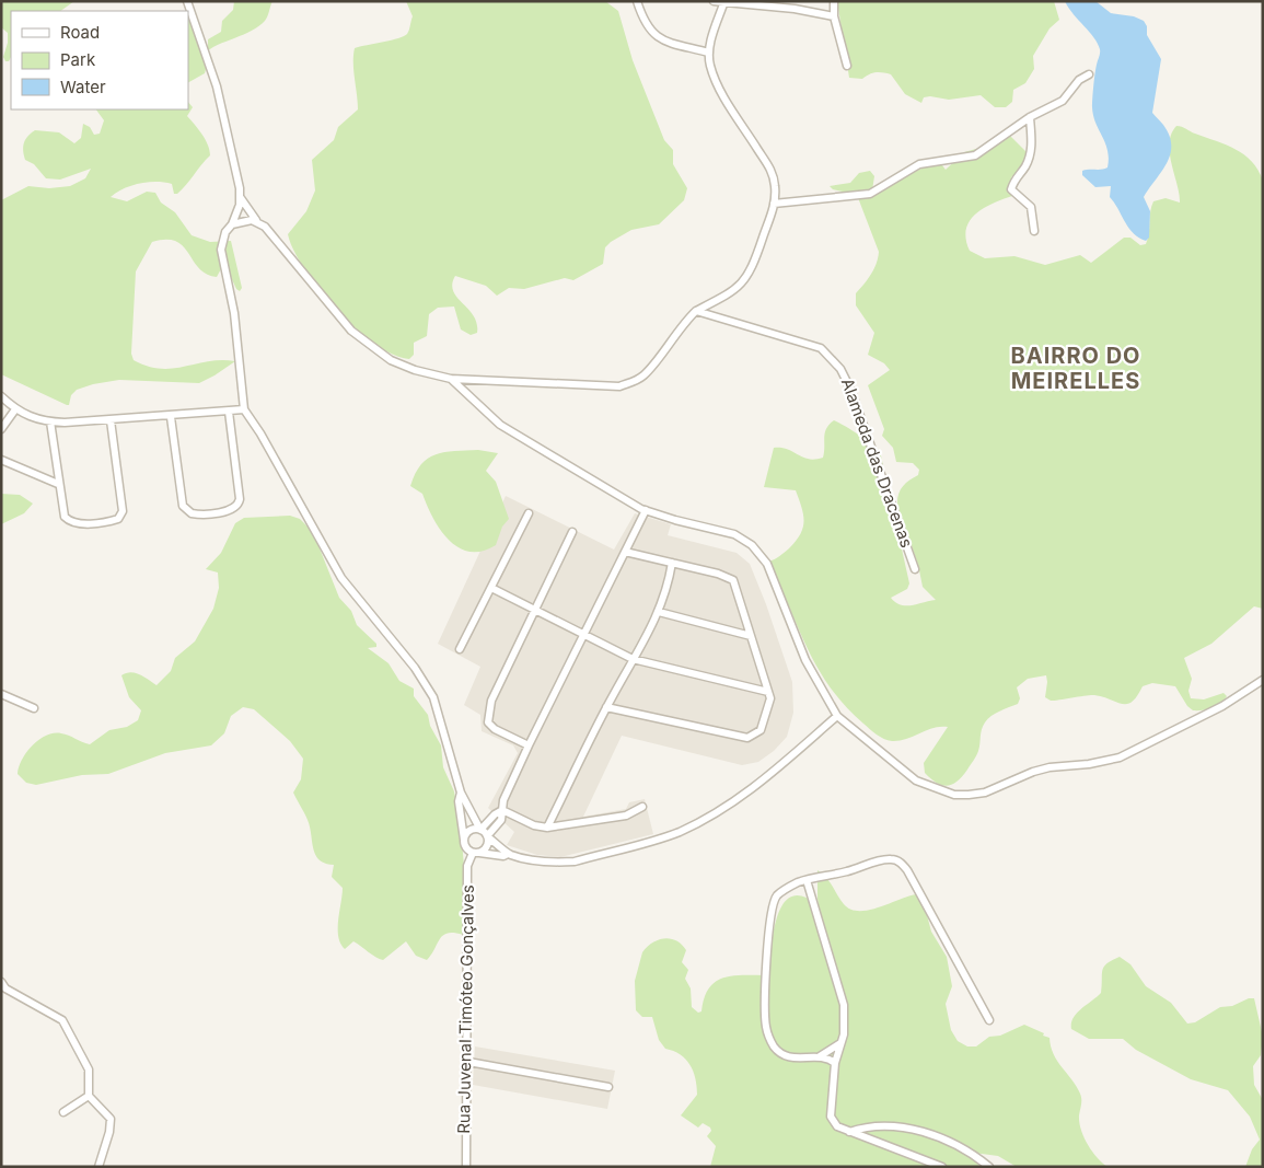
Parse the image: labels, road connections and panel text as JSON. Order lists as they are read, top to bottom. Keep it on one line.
{"streets":{"street":["Alameda das Dracenas","Rua Juvenal Timóteo Gonçalves"]},"districts":["BAIRRO DO MEIRELLES"],"legend":["Road","Park","Water"]}
